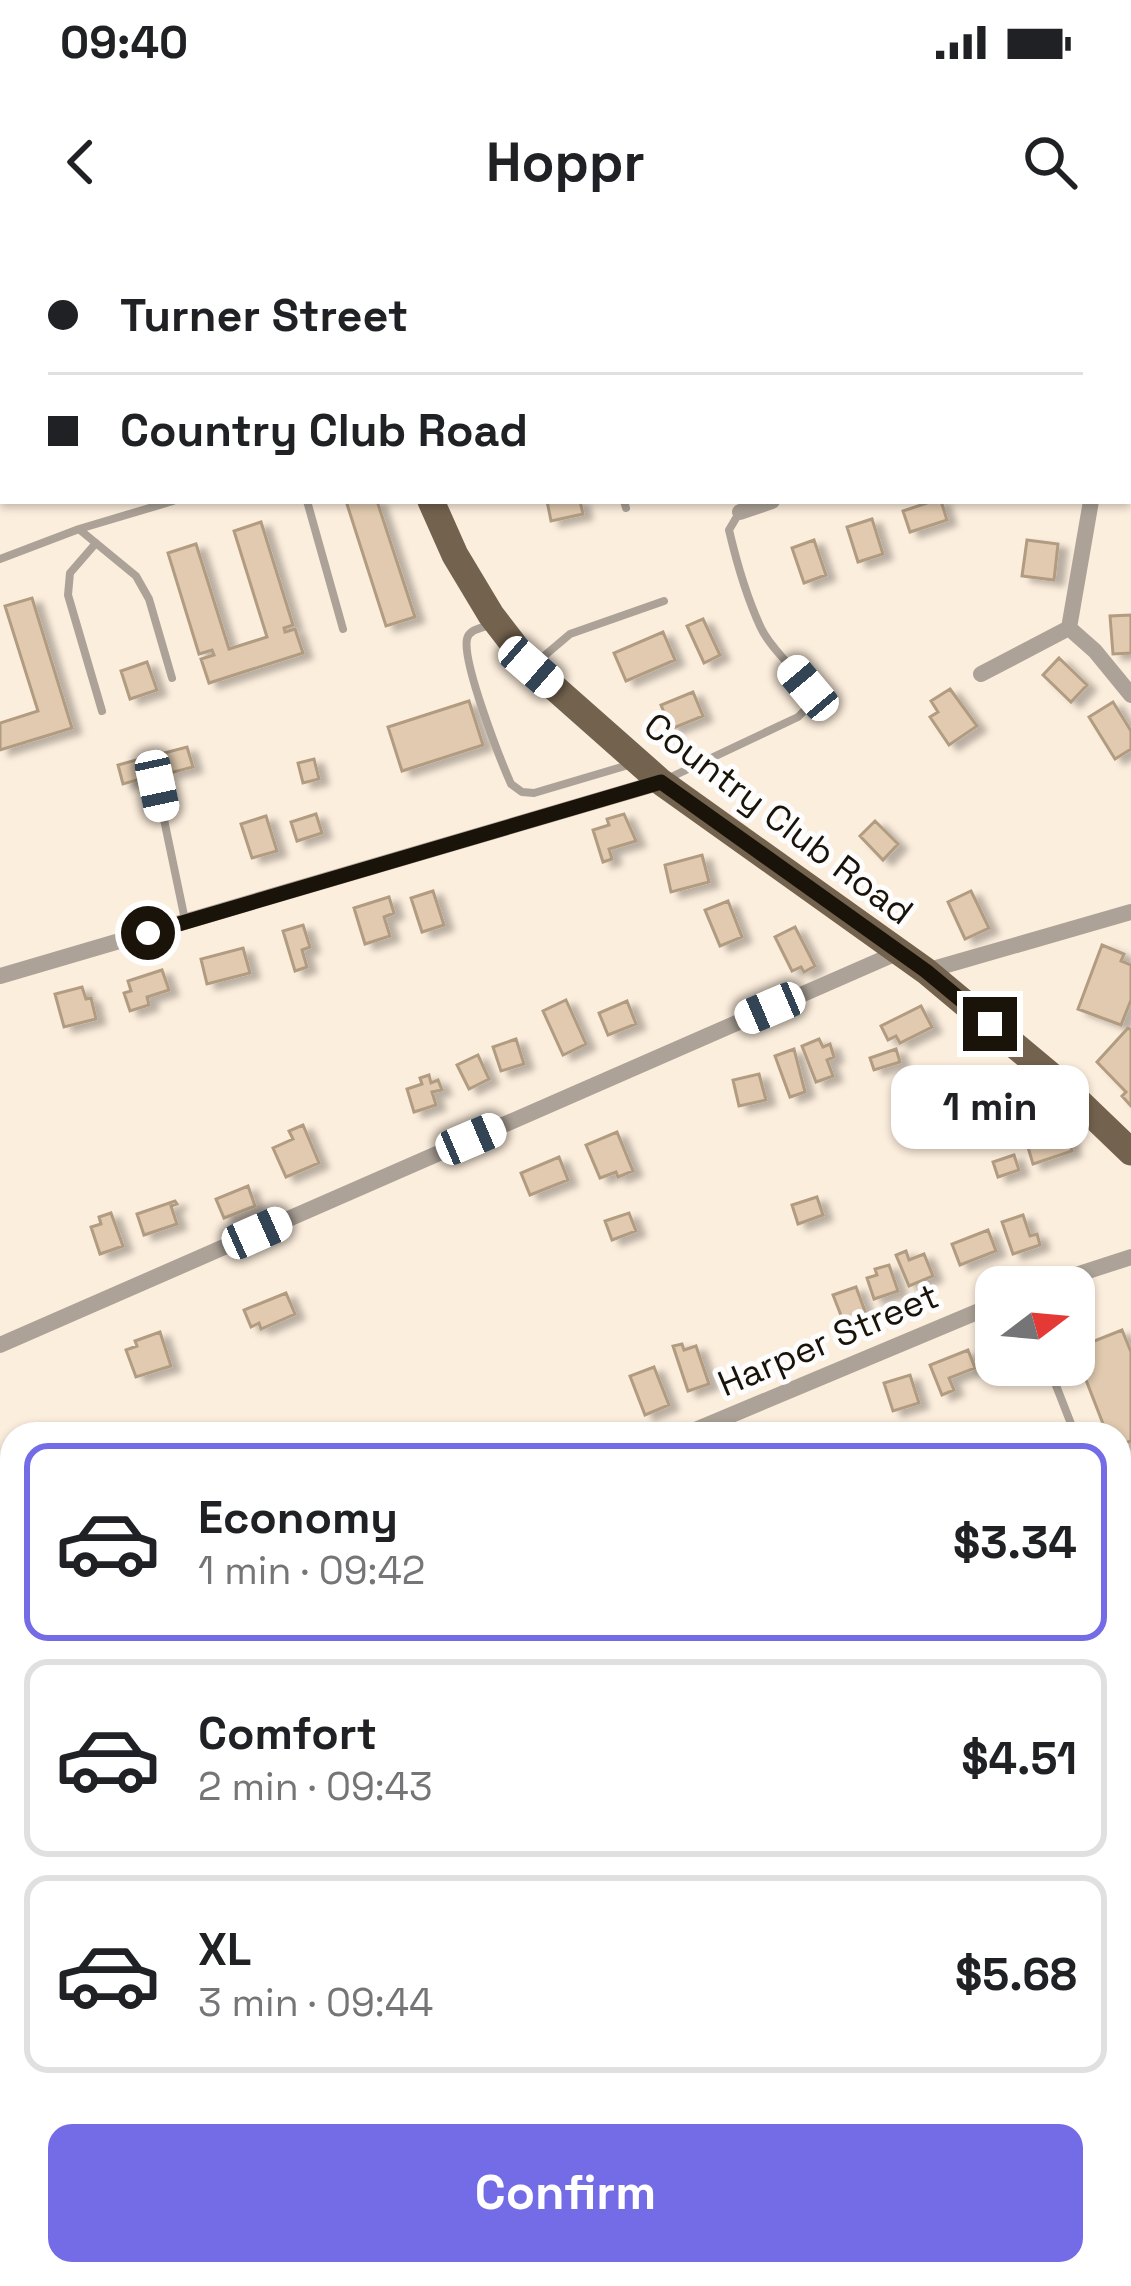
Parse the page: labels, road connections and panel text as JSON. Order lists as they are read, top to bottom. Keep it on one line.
{"streets":{"main road":["Country Club Road"],"street":["Harper Street"]},"north":"right","page":{"status":"09:40","header":"Hoppr","banner":["Turner Street","Country Club Road"],"bubble":"1 min","list":[{"name":"Economy","note":"1 min · 09:42","value":"$3.34"},{"name":"Comfort","note":"2 min · 09:43","value":"$4.51"},{"name":"XL","note":"3 min · 09:44","value":"$5.68"}],"buttons":"Confirm"}}
